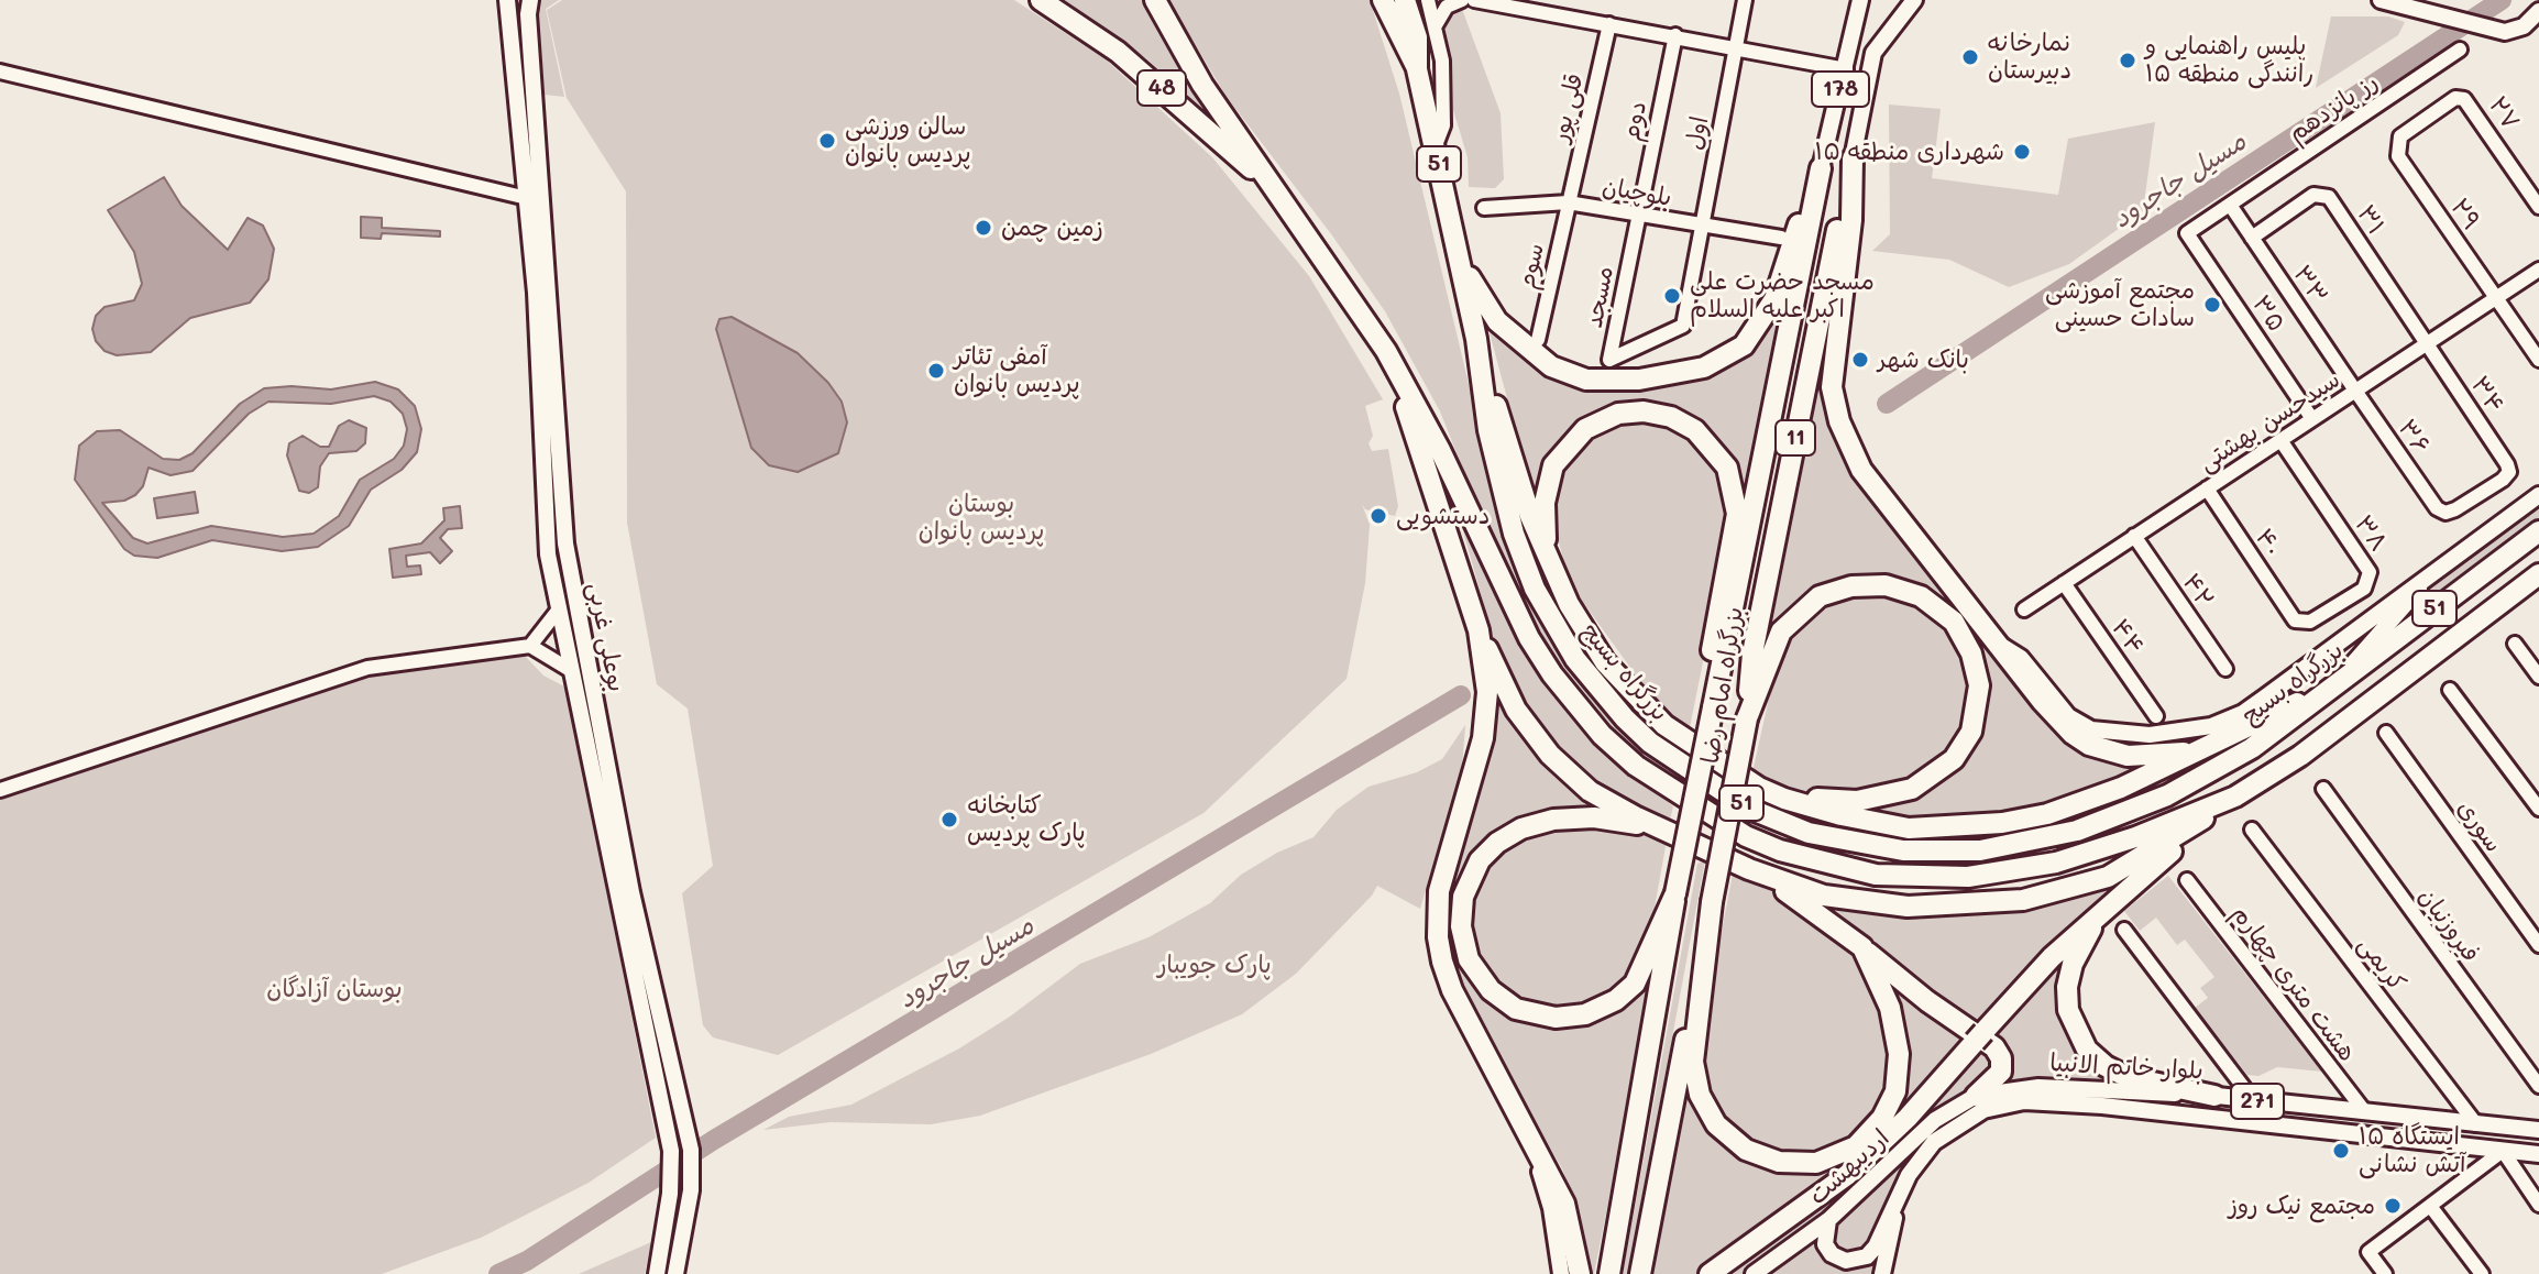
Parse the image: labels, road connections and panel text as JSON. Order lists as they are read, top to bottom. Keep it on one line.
{"streets":{"highway":["48","51","11","بزرگراه بسیج","بزرگراه امام رضا"],"main road":["178","بوعلی غربی","بلوار خاتم الانبیا","271","اردیبهشت"],"street":["قلی پور","رز پانزدهم","۲۷","دوم","اول","بلوچیان","۲۹","۳۱","سوم","۳۳","مسجد","۳۵","۳۴","سیدحسن بهشتی","۳۶","۳۸","۴۰","۴۲","۴۴","سوری","فیروزنیان","کریمی","هشت متری چهارم"]},"crossings":[["48","51"],["178","بزرگراه امام رضا"],["قلی پور","بلوچیان"],["قلی پور","سوم"],["رز پانزدهم","۳۳"],["رز پانزدهم","۳۵"],["۲۷","۲۹"],["دوم","بلوچیان"],["دوم","مسجد"],["اول","بلوچیان"],["اول","مسجد"],["بلوچیان","سوم"],["بلوچیان","مسجد"],["۲۹","سیدحسن بهشتی"],["۳۱","۳۳"],["۳۱","۳۴"],["۳۱","سیدحسن بهشتی"],["۳۳","سیدحسن بهشتی"],["۳۳","۳۶"],["۳۵","سیدحسن بهشتی"],["۳۴","سیدحسن بهشتی"],["۳۴","۳۶"],["سیدحسن بهشتی","۳۶"],["سیدحسن بهشتی","۳۸"],["سیدحسن بهشتی","۴۰"],["سیدحسن بهشتی","۴۲"],["سیدحسن بهشتی","۴۴"],["۳۸","۴۰"],["کریمی","بلوار خاتم الانبیا"],["هشت متری چهارم","بلوار خاتم الانبیا"],["بلوار خاتم الانبیا","اردیبهشت"]],"water":["مسیل جاجرود"],"parks":["بوستان پردیس بانوان","پارک جویبار","بوستان آزادگان"],"places":["نمارخانه دبیرستان","پلیس راهنمایی و رانندگی منطقه ۱۵","سالن ورزشی پردیس بانوان","شهرداری منطقه ۱۵","زمین چمن","مسجد حضرت علی اکبر علیه السلام","مجتمع آموزشی سادات حسینی","بانک شهر","آمفی تئاتر پردیس بانوان","دستشویی","کتابخانه پارک پردیس","ایستگاه ۱۵ آتش نشانی","مجتمع نیک‌ روز"]}
